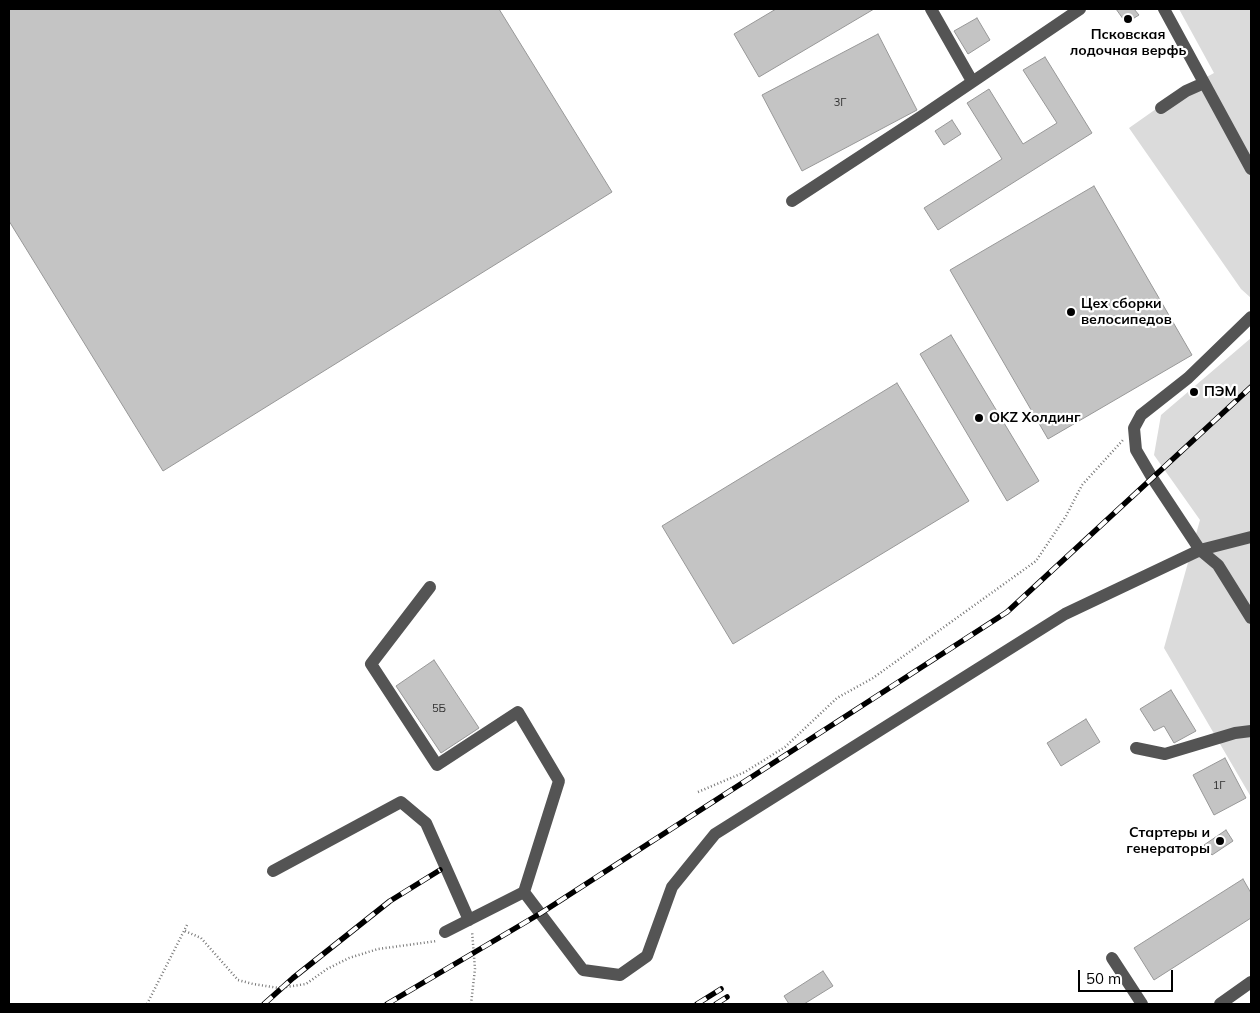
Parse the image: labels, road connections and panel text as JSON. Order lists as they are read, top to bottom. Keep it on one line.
{"places":["Псковская лодочная верфь","Цех сборки велосипедов","ПЭМ","OKZ Холдинг","Стартеры и генераторы"],"house_numbers":["3Г","5Б","1Г"],"scale_bar":"50 m"}
